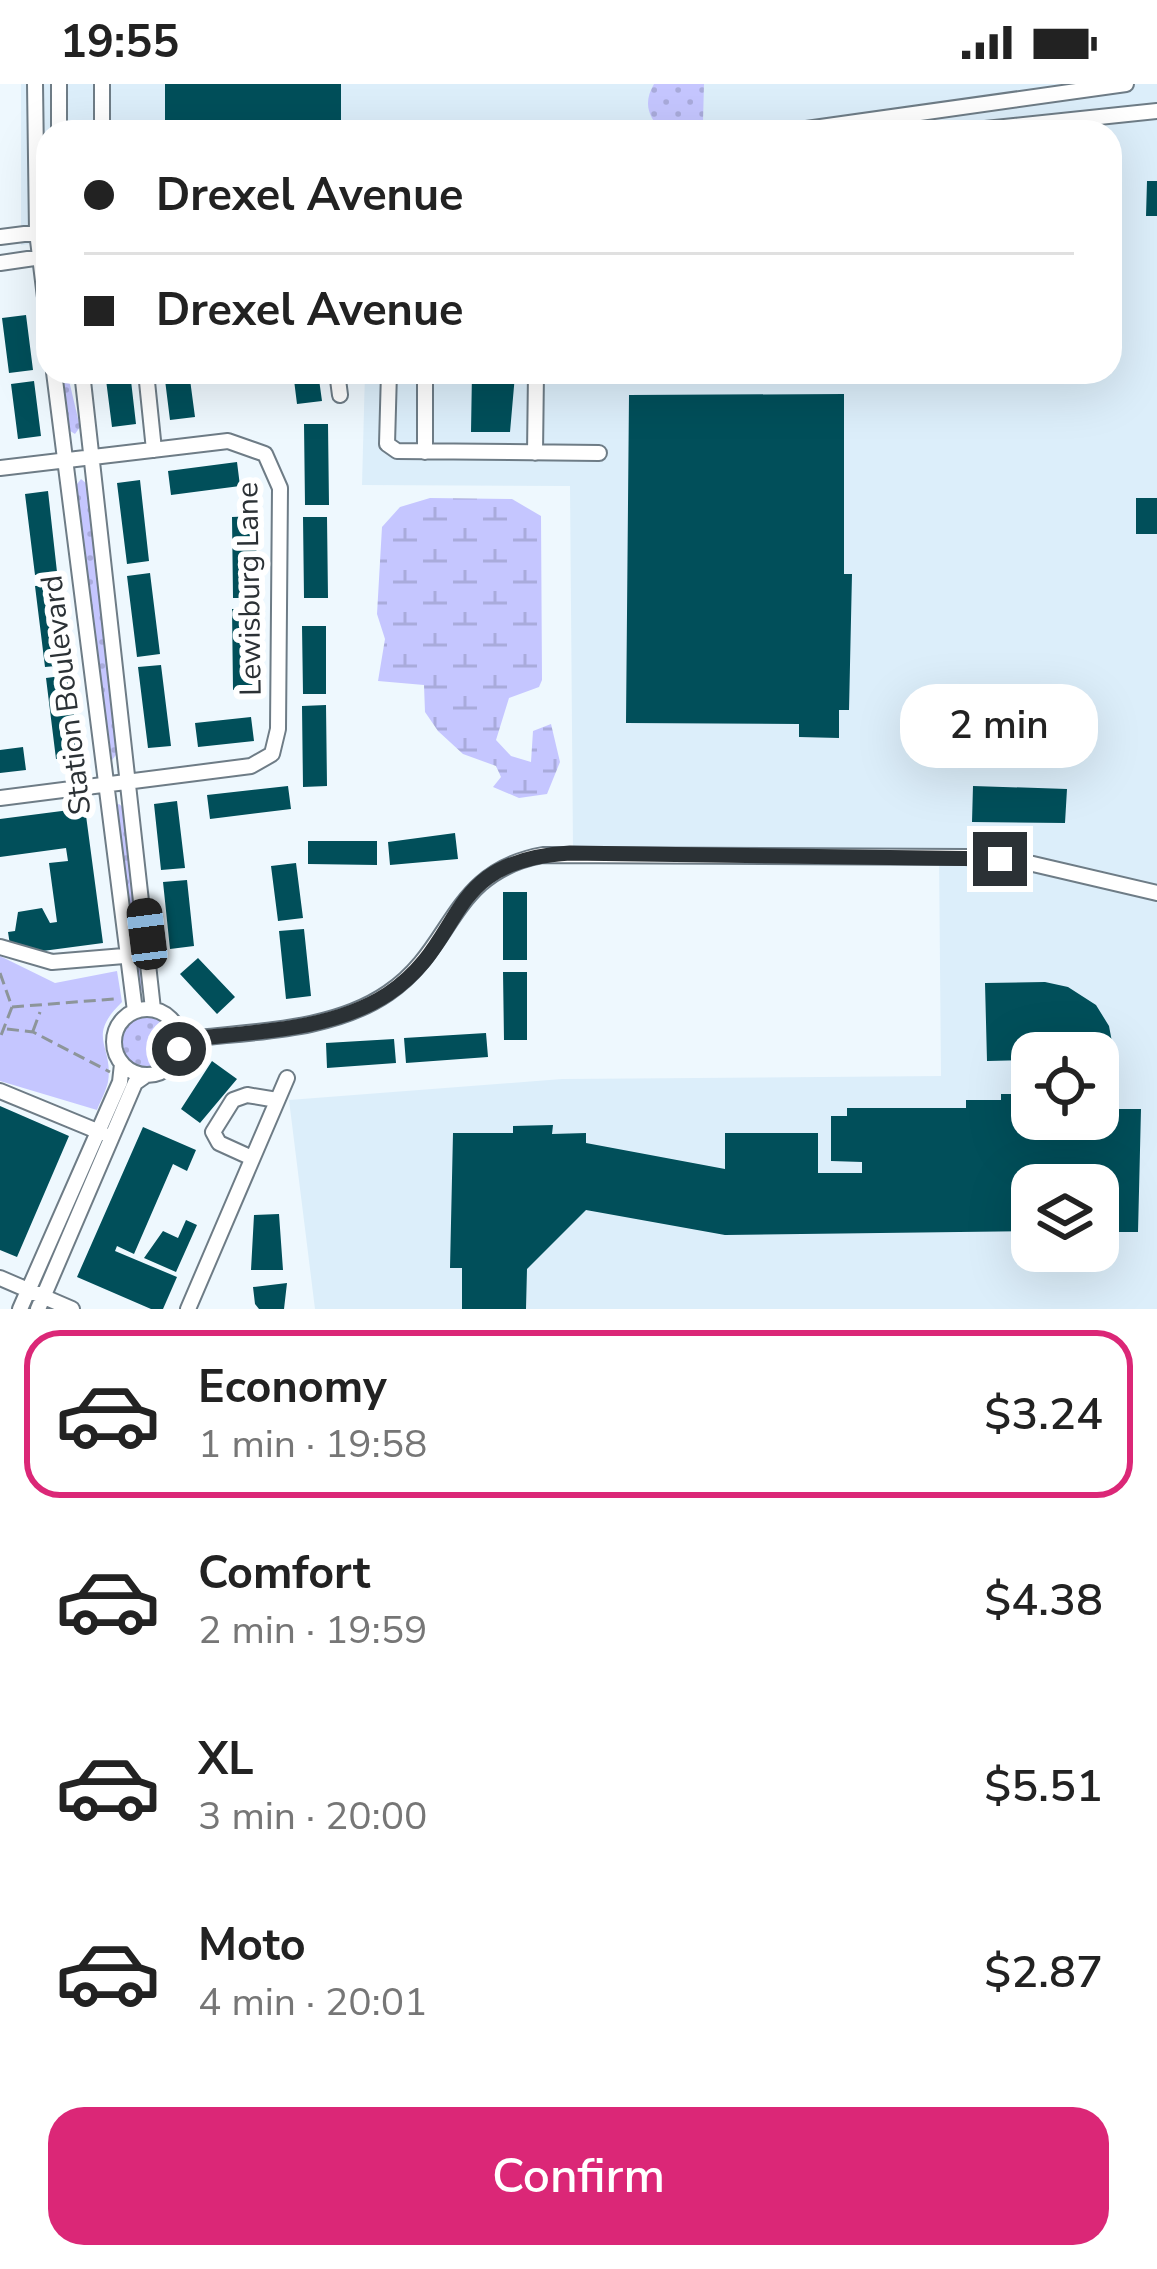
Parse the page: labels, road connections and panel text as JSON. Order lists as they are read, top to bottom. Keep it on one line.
{"streets":{"street":["Lewisburg Lane","Station Boulevard"]},"crossings":[["Lewisburg Lane","Station Boulevard"]],"page":{"status":"19:55","banner":["Drexel Avenue","Drexel Avenue"],"bubble":"2 min","list":[{"name":"Economy","note":"1 min · 19:58","value":"$3.24"},{"name":"Comfort","note":"2 min · 19:59","value":"$4.38"},{"name":"XL","note":"3 min · 20:00","value":"$5.51"},{"name":"Moto","note":"4 min · 20:01","value":"$2.87"}],"buttons":"Confirm"}}
